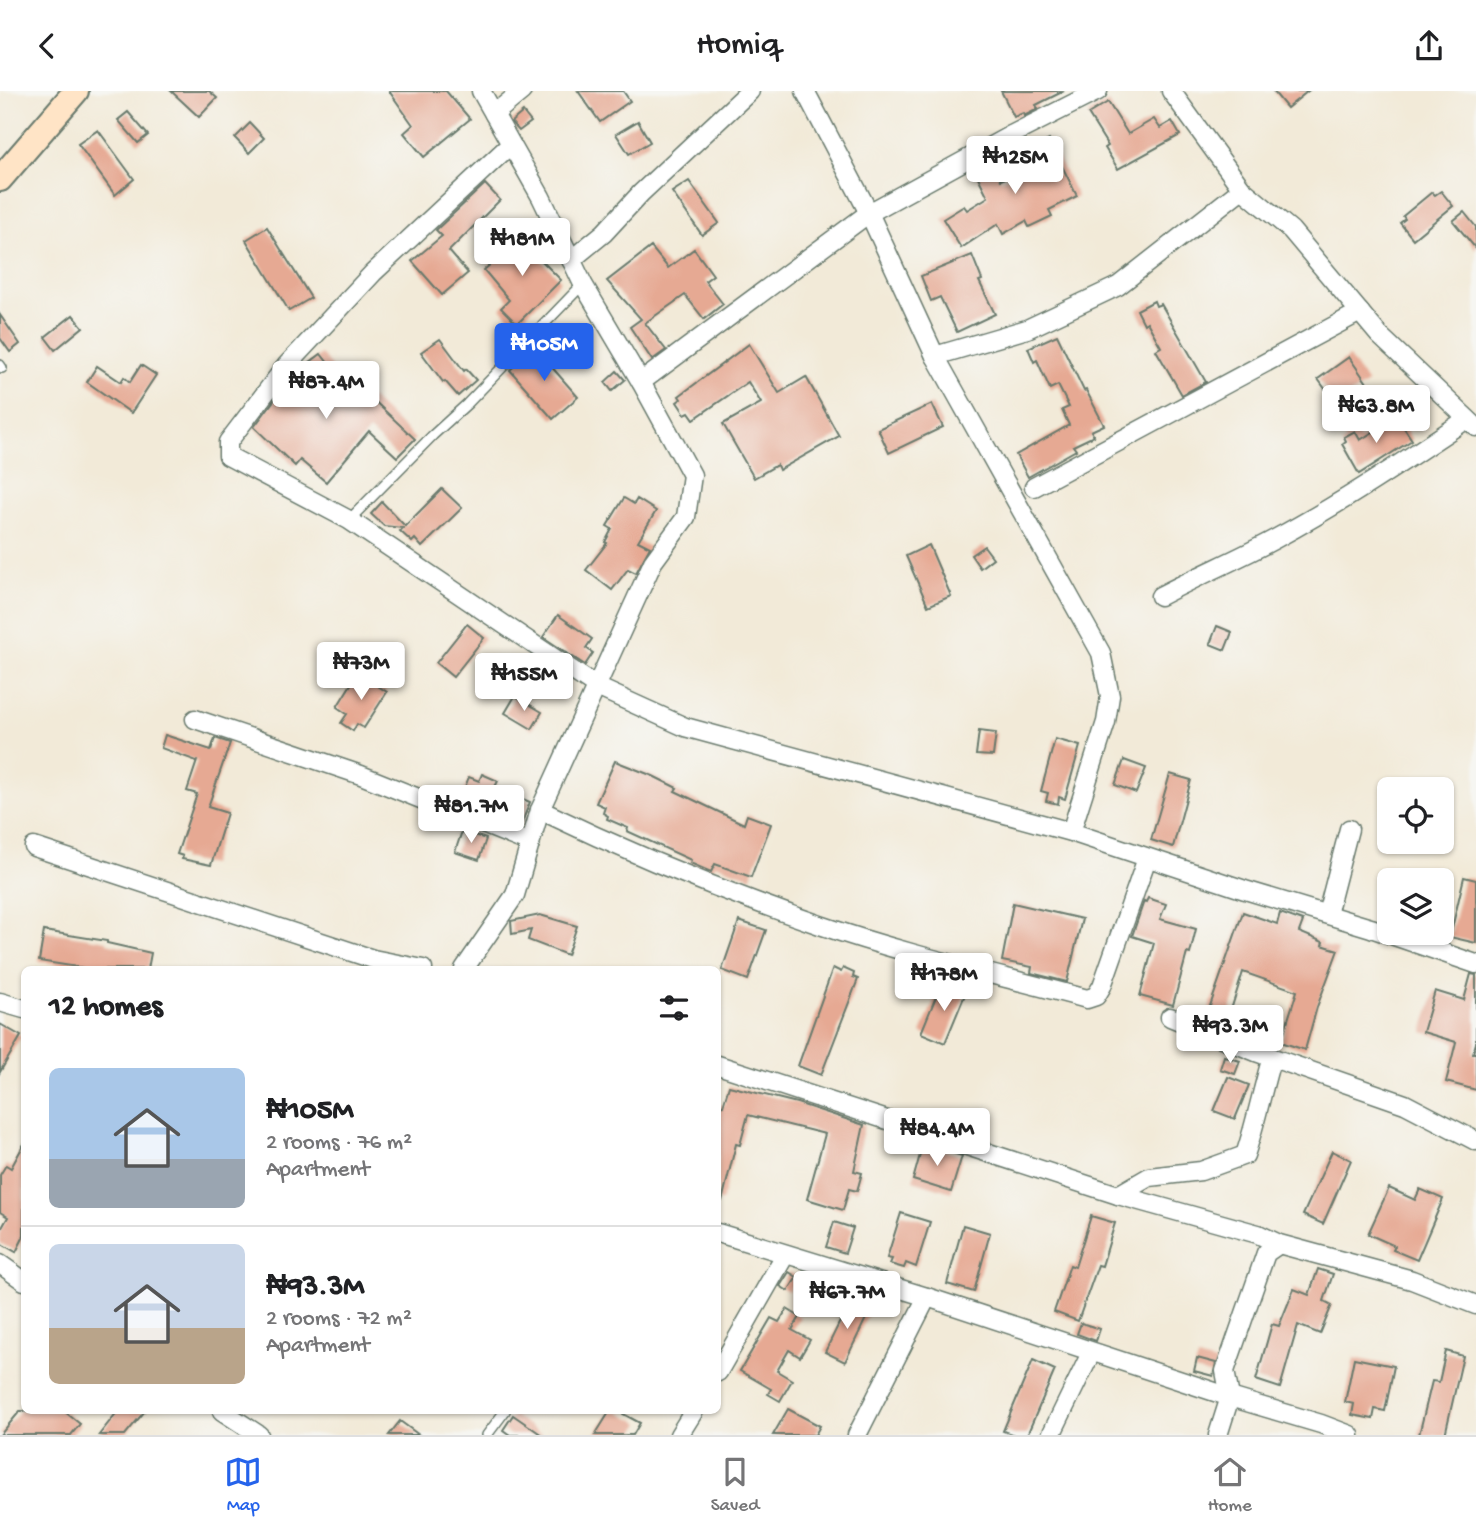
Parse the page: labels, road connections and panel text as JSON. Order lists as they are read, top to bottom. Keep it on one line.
{"page":{"header":"Homiq","price":["₦125M","₦181M","₦105M","₦87.4M","₦63.8M","₦73M","₦155M","₦81.7M","₦178M","₦93.3M","₦84.4M","₦67.7M"],"heading":"12 homes","list":[{"name":"₦105M","note":"2 rooms · 76 m² · Apartment"},{"name":"₦93.3M","note":"2 rooms · 72 m² · Apartment"}],"tabs":["Map","Saved","Home"]}}
